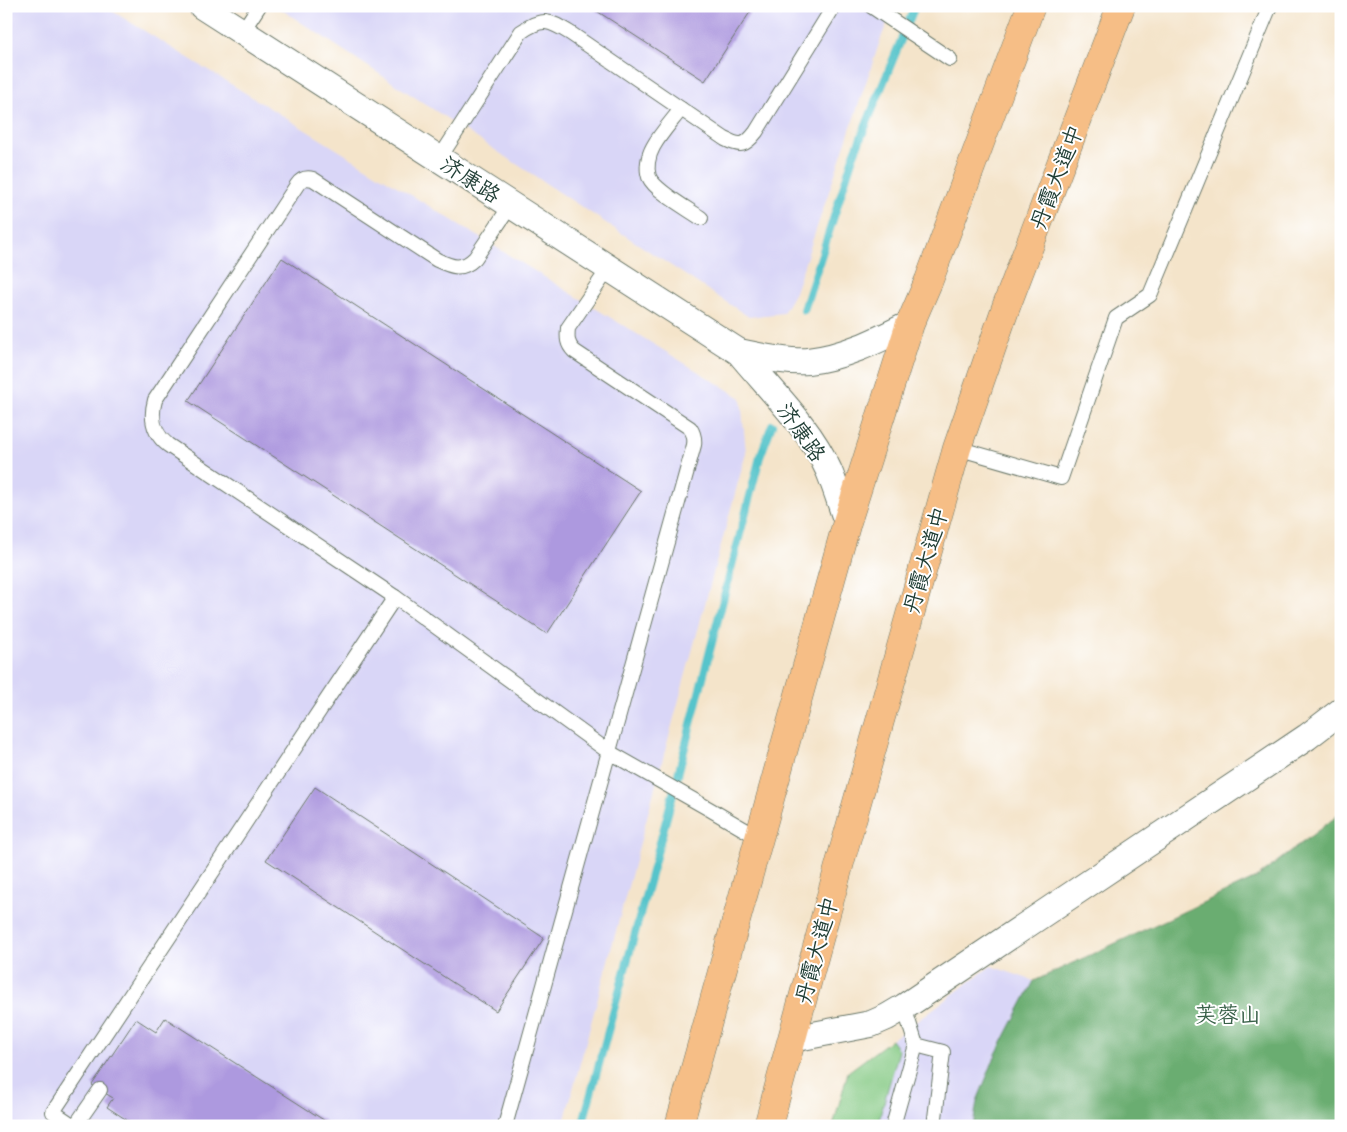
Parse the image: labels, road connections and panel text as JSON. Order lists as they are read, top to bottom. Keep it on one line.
{"streets":{"main road":["丹霞大道中"],"street":["济康路"]},"parks":["芙蓉山"]}
